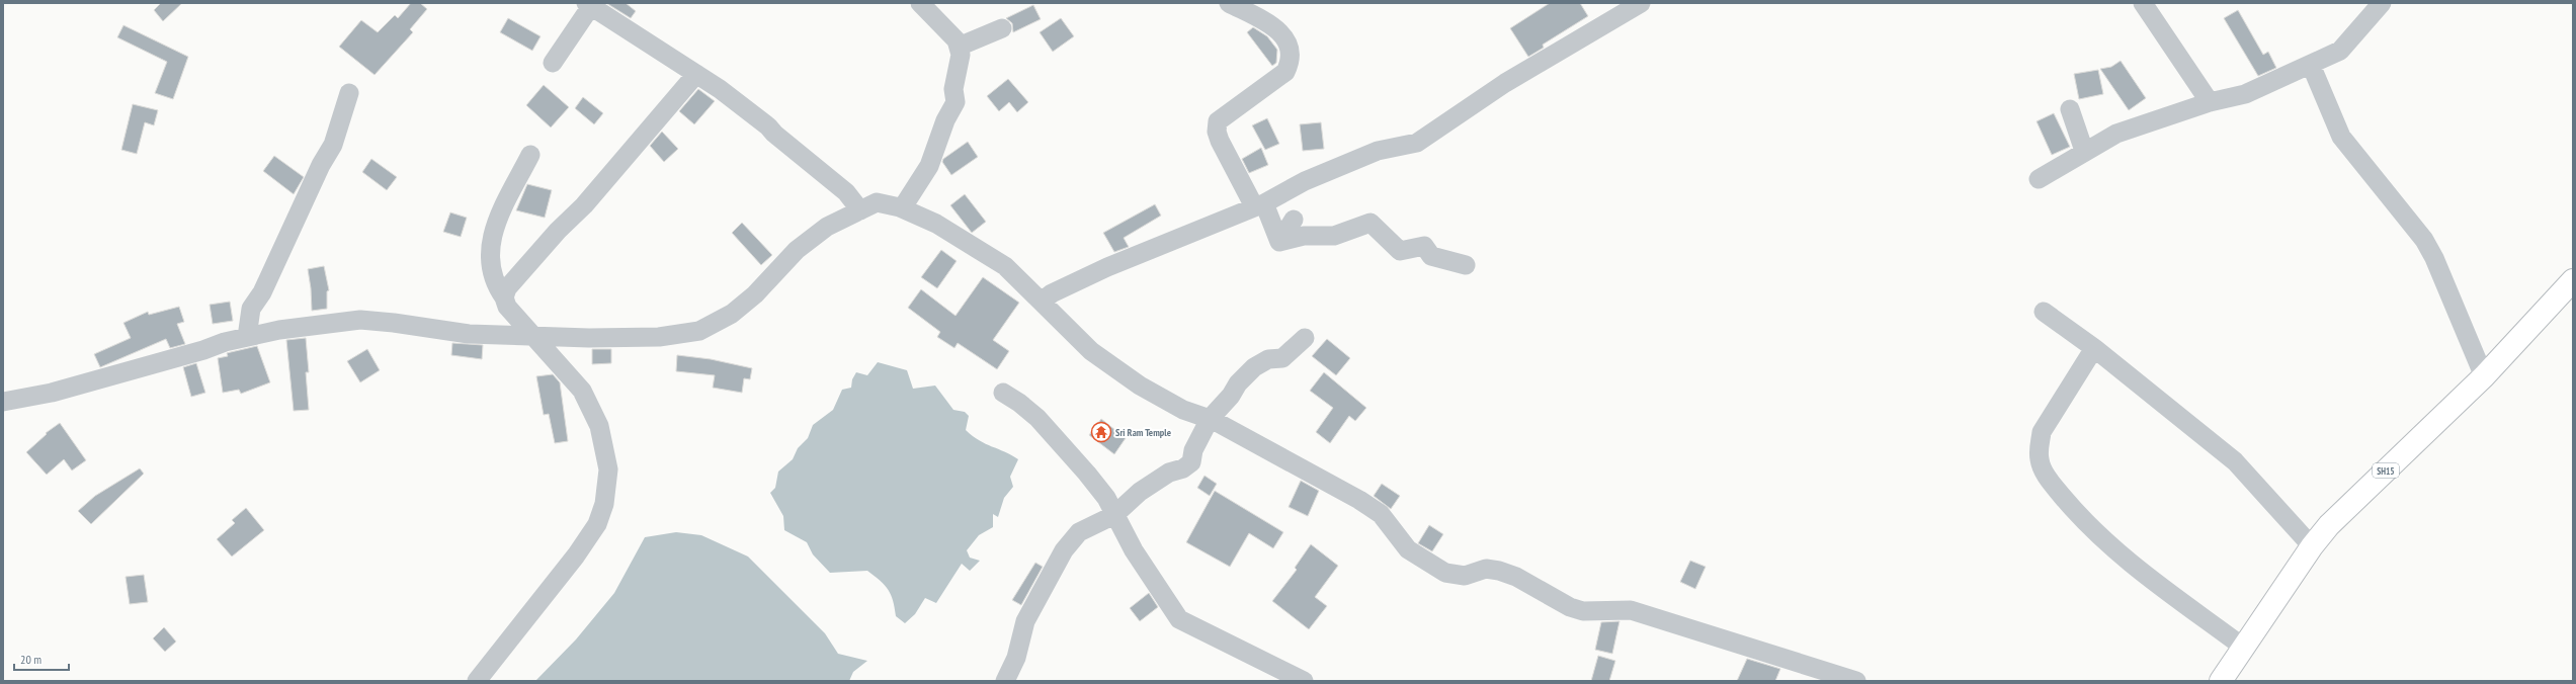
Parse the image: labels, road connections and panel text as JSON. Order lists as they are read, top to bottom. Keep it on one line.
{"streets":{"main road":["SH15"]},"places":{"temple":["Sri Ram Temple"]},"scale_bar":"20 m"}
